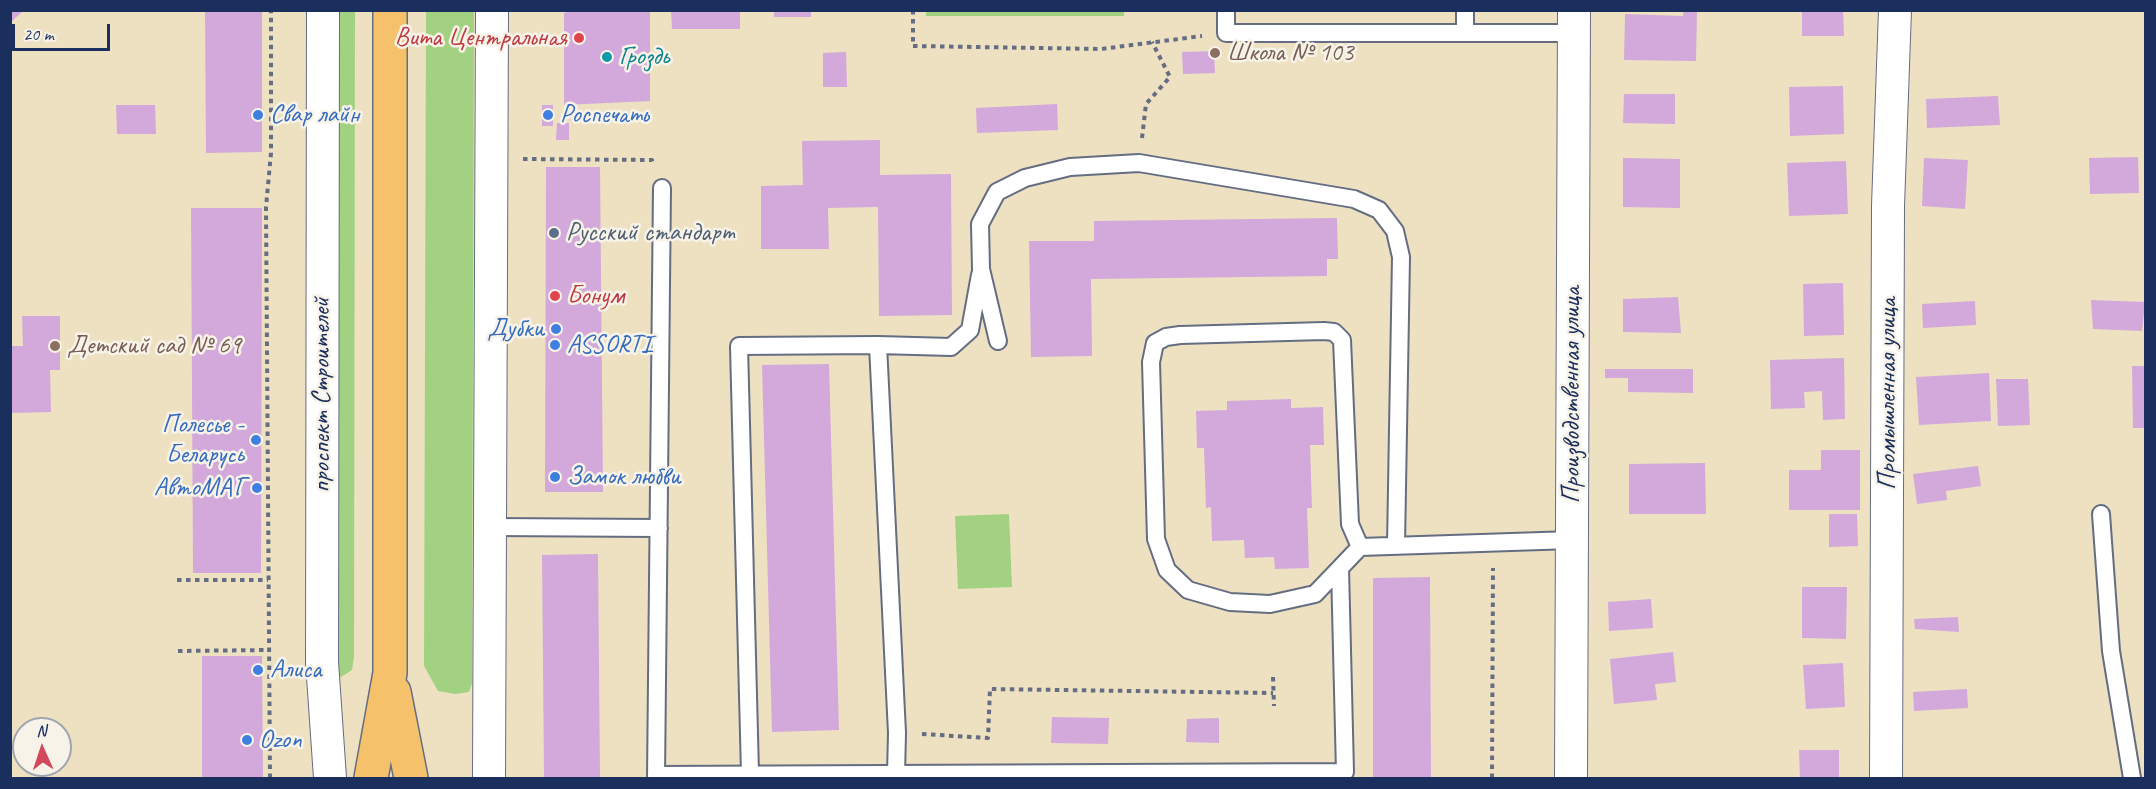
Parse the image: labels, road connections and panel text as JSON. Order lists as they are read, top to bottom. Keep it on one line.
{"streets":{"street":["Промышленная улица","проспект Строителей","Производственная улица"]},"places":["Вита Центральная","Школа № 103","Гроздь","Свар лайн","Роспечать","Русский стандарт","Бонум","Дубки","ASSORTI","Детский сад № 69","Полесье - Беларусь","Замок любви","АвтоМАГ","Алиса","Ozon"],"scale_bar":"20 m","north":"top"}
